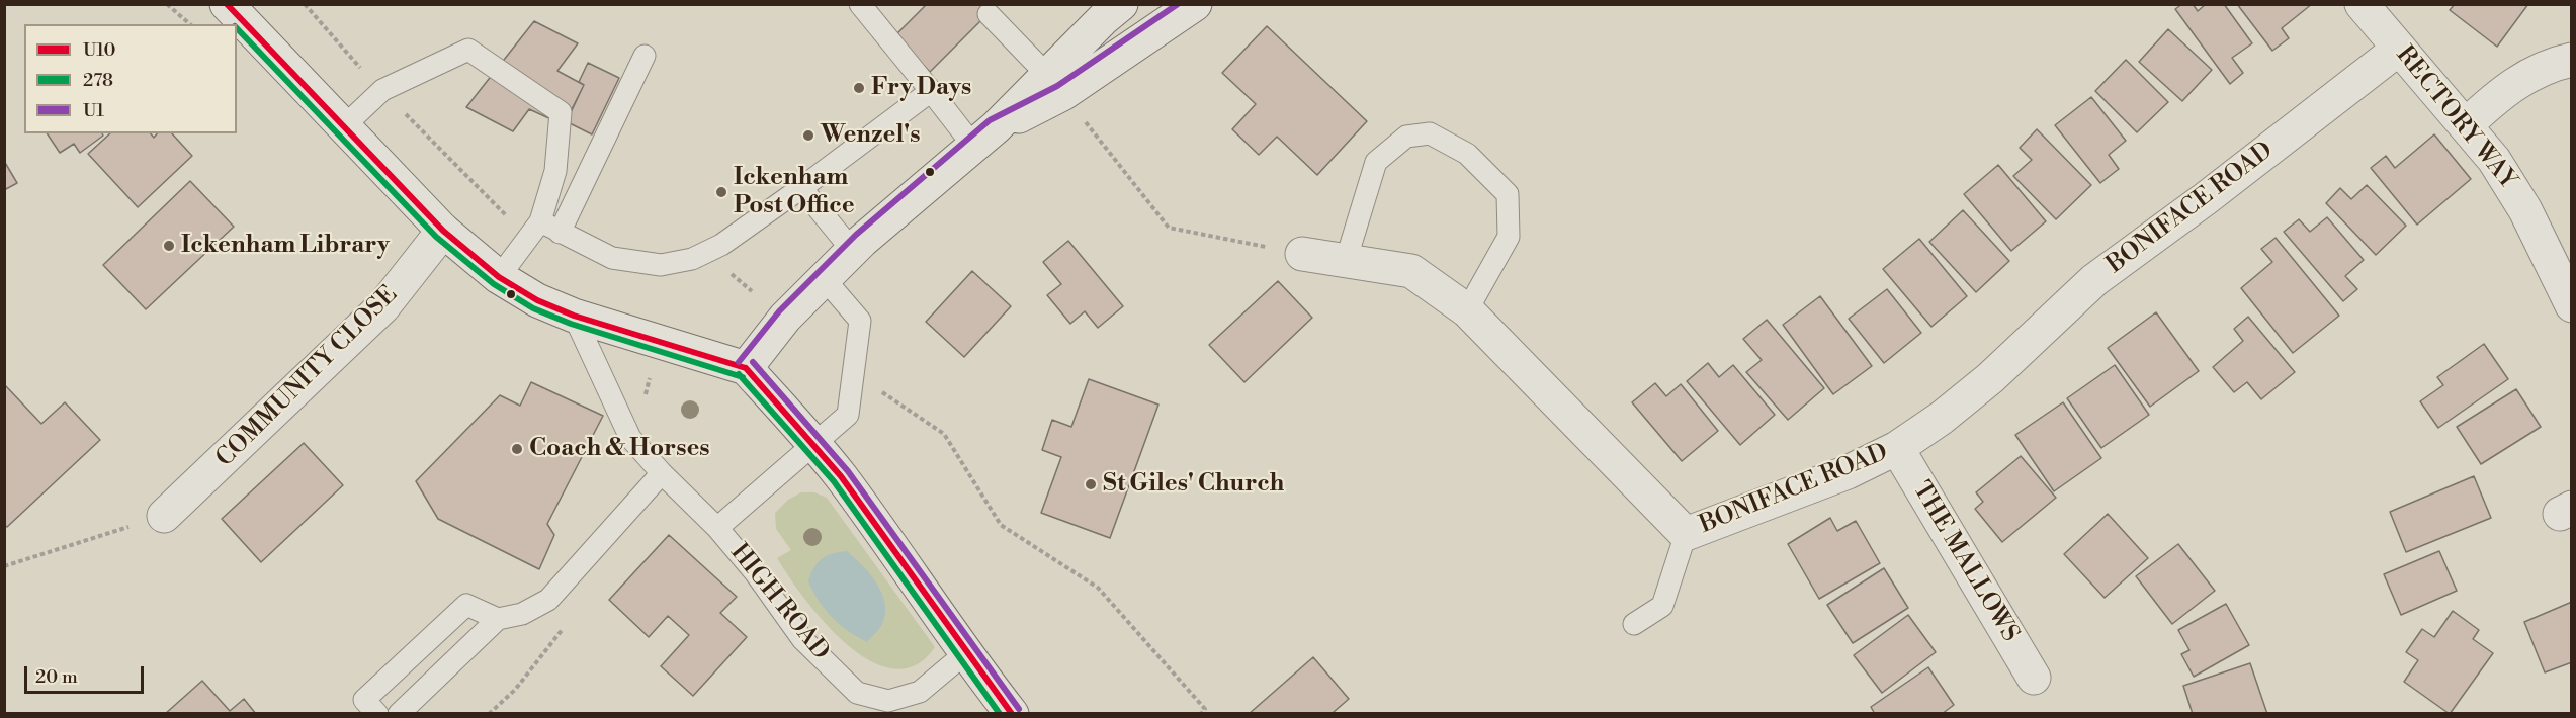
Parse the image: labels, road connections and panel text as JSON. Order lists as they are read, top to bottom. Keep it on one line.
{"streets":{"street":["RECTORY WAY","BONIFACE ROAD","COMMUNITY CLOSE","THE MALLOWS"],"lane":["HIGH ROAD"]},"crossings":[["RECTORY WAY","BONIFACE ROAD"],["BONIFACE ROAD","THE MALLOWS"]],"places":["Fry Days","Wenzel's","Ickenham Post Office","Ickenham Library","Coach & Horses","St Giles' Church"],"lines":["transit line U10","transit line U1","transit line 278"],"legend":["U10","278","U1"],"scale_bar":"20 m"}
